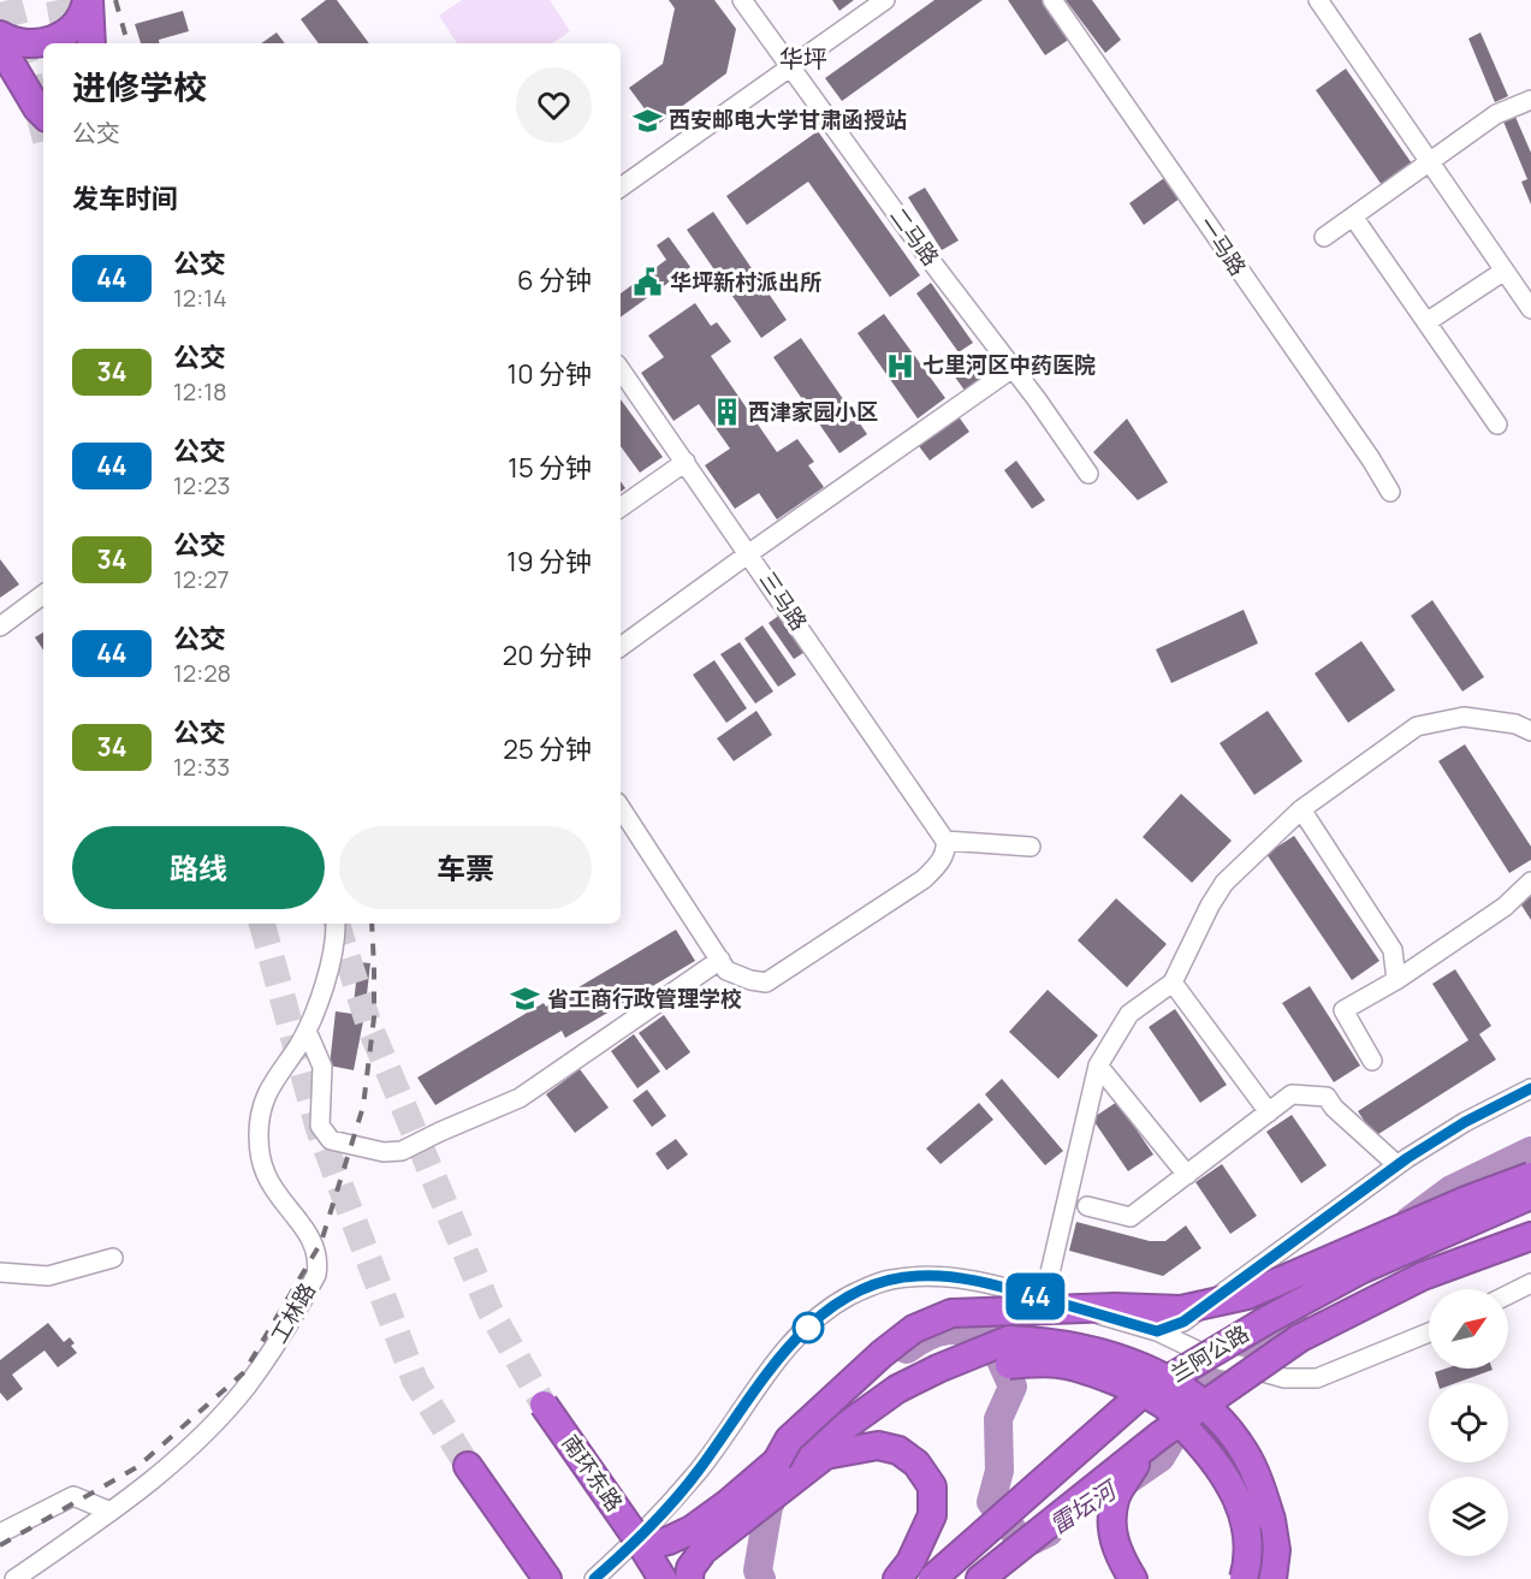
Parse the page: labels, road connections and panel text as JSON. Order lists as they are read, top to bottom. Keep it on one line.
{"streets":{"highway":["兰阿公路","南环东路"],"street":["二马路","一马路","三马路","工林路"]},"districts":["华坪"],"water":["雷坛河"],"places":{"school or university":["西安邮电大学甘肃函授站","省工商行政管理学校"],"public building":["华坪新村派出所"],"hospital":["七里河区中药医院"],"building":["西津家园小区"]},"lines":["bus line 44"],"north":"top right","page":{"on_map":"44","heading":[["进修学校","公交"],"发车时间"],"list":[{"mark":"44","name":"公交","note":"12:14","value":"6 分钟"},{"mark":"34","name":"公交","note":"12:18","value":"10 分钟"},{"mark":"44","name":"公交","note":"12:23","value":"15 分钟"},{"mark":"34","name":"公交","note":"12:27","value":"19 分钟"},{"mark":"44","name":"公交","note":"12:28","value":"20 分钟"},{"mark":"34","name":"公交","note":"12:33","value":"25 分钟"}],"buttons":["路线","车票"]}}
